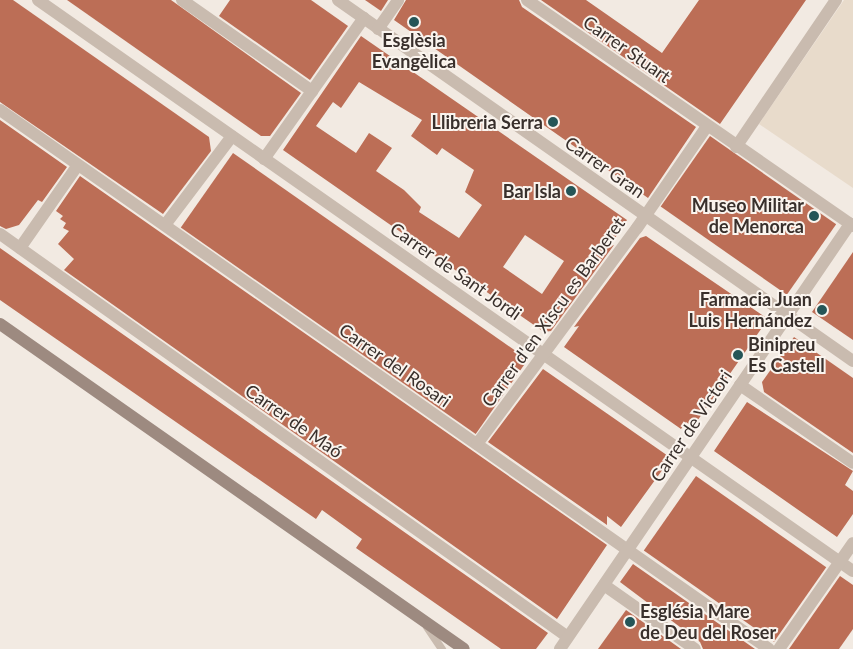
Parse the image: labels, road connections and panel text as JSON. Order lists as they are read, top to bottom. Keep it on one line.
{"streets":{"street":["Carrer Stuart","Carrer Gran","Carrer de Sant Jordi","Carrer d'en Xiscu es Barberet","Carrer del Rosari","Carrer de Maó","Carrer de Victori"]},"crossings":[["Carrer Stuart","Carrer d'en Xiscu es Barberet"],["Carrer Stuart","Carrer de Victori"],["Carrer Gran","Carrer d'en Xiscu es Barberet"],["Carrer Gran","Carrer de Victori"],["Carrer de Sant Jordi","Carrer d'en Xiscu es Barberet"],["Carrer de Sant Jordi","Carrer de Victori"],["Carrer d'en Xiscu es Barberet","Carrer del Rosari"],["Carrer del Rosari","Carrer de Victori"],["Carrer de Maó","Carrer de Victori"]],"places":["Esglèsia Evangèlica","Llibreria Serra","Bar Isla","Museo Militar de Menorca","Farmacia Juan Luis Hernández","Binipreu Es Castell","Església Mare de Deu del Roser"]}
